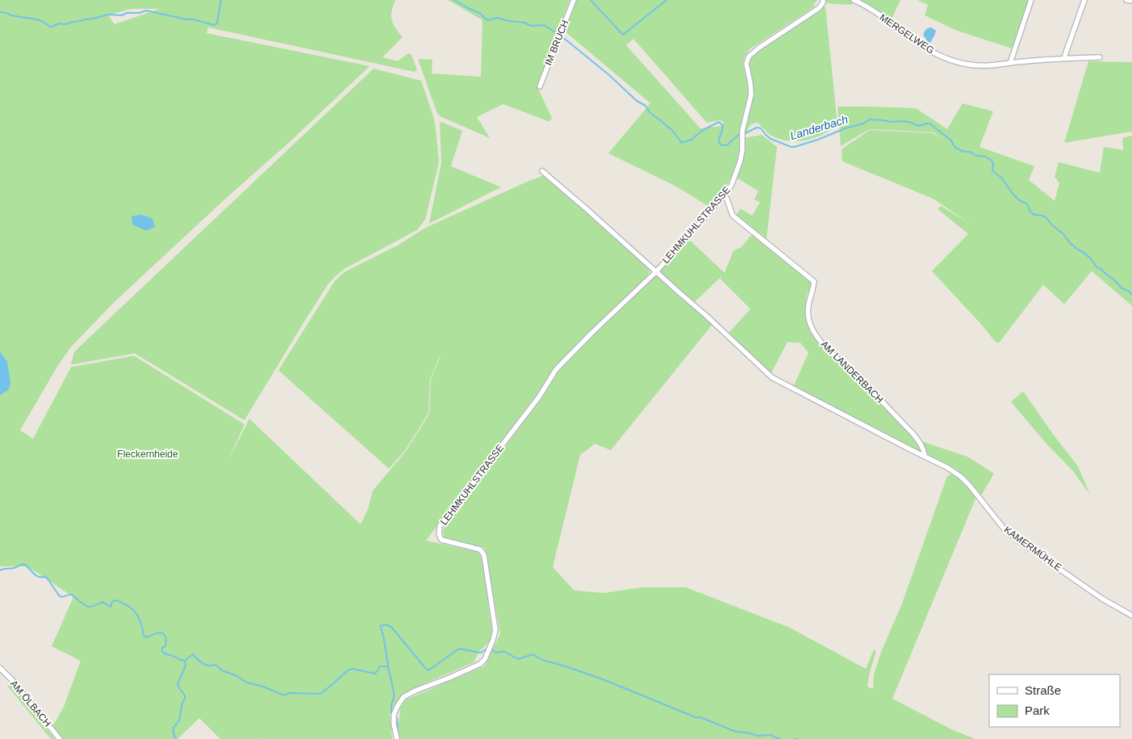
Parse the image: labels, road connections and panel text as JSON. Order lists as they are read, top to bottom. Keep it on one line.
{"streets":{"street":["MERGELWEG","IM BRUCH","LEHMKUHLSTRASSE","AM LANDERBACH","KAMERMÜHLE","AM ÖLBACH"]},"crossings":[["LEHMKUHLSTRASSE","AM LANDERBACH"],["LEHMKUHLSTRASSE","KAMERMÜHLE"],["AM LANDERBACH","KAMERMÜHLE"]],"water":["Landerbach"],"parks":["Fleckernheide"],"legend":["Straße","Park"]}
